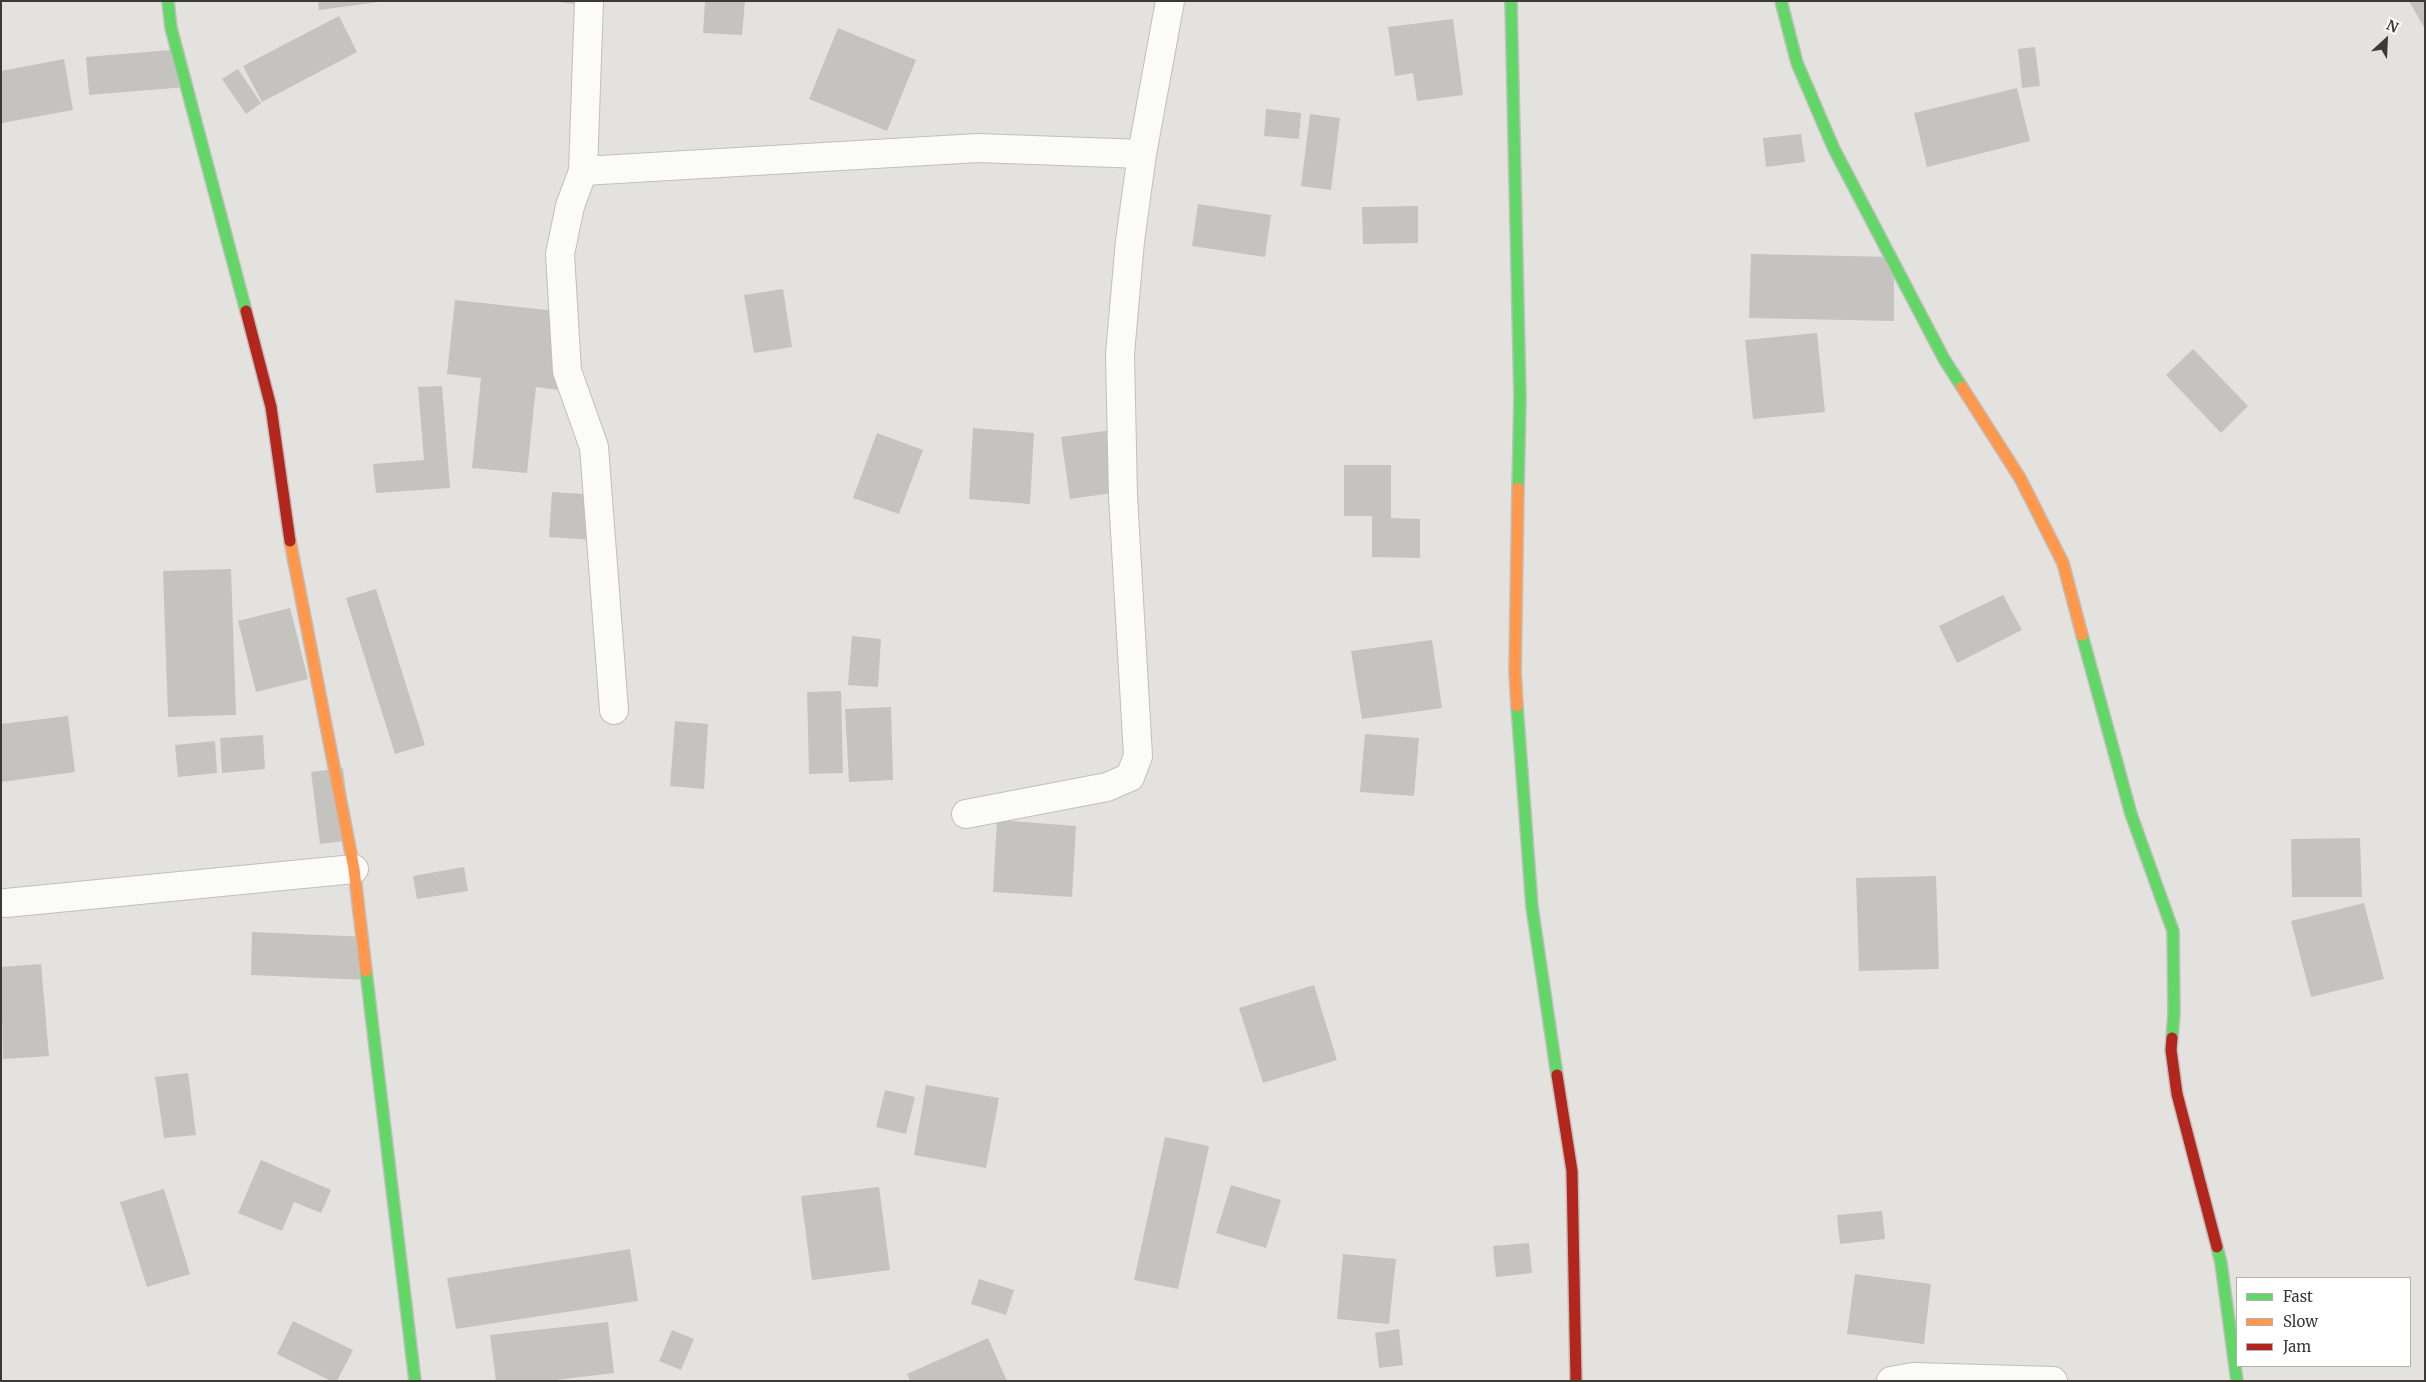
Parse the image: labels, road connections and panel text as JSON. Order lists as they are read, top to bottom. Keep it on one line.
{"legend":["Fast","Slow","Jam"],"north":"top right"}
